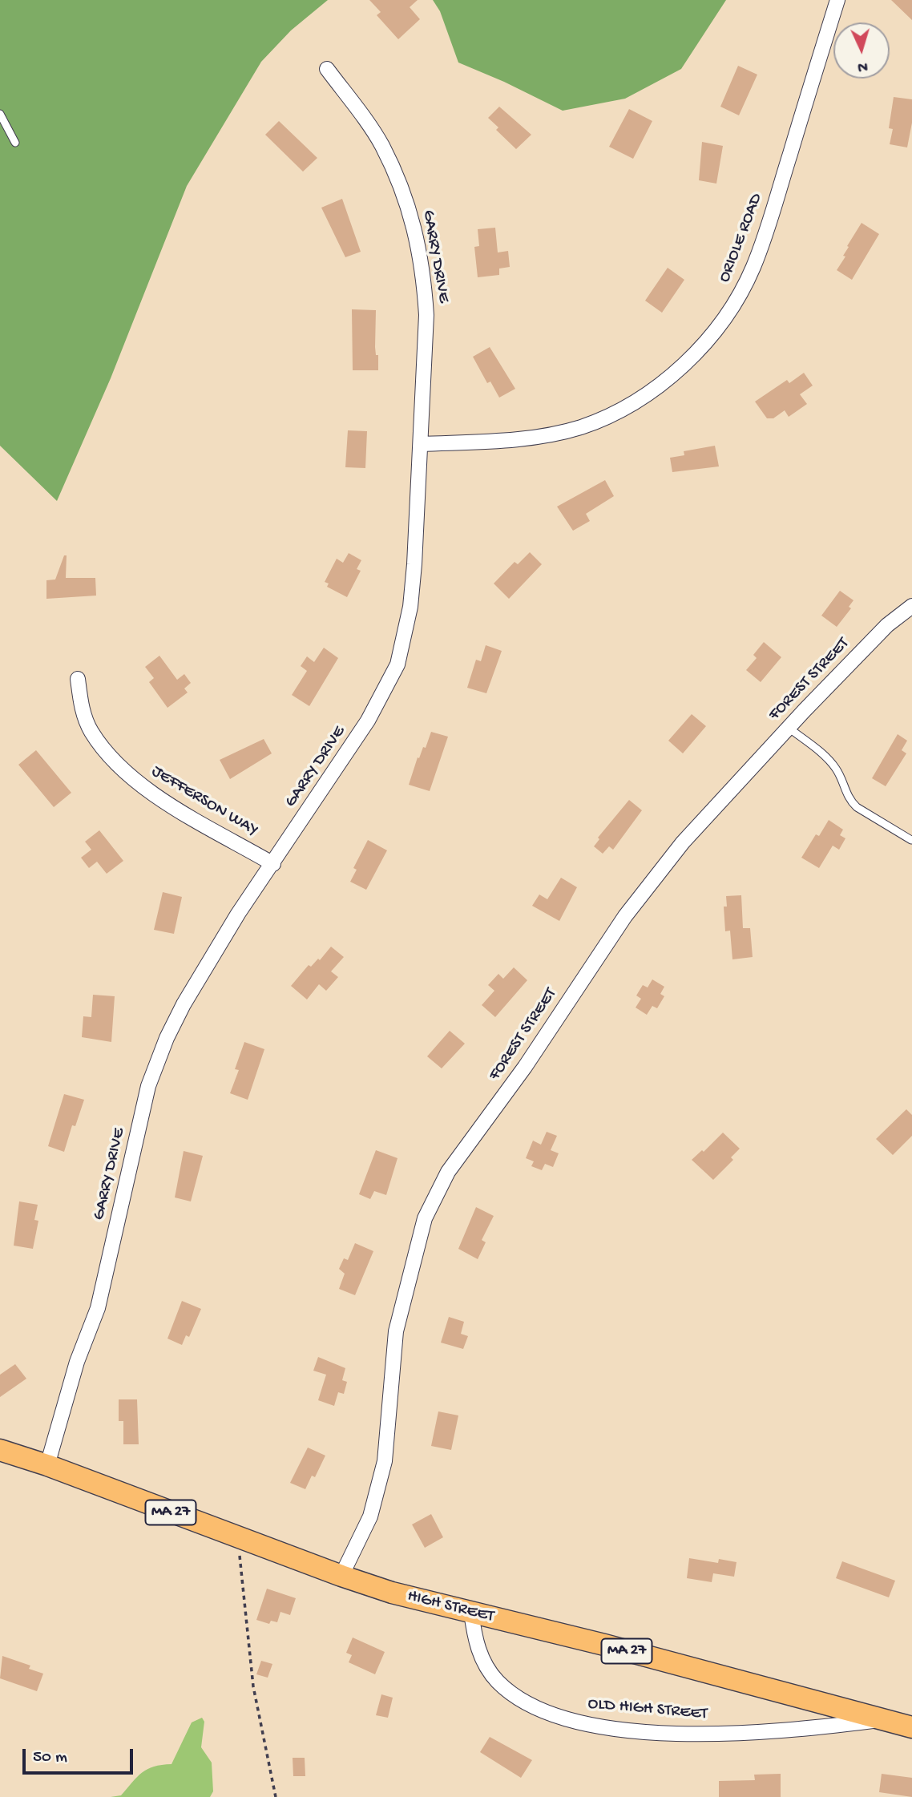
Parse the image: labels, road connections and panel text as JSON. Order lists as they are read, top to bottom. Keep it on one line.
{"streets":{"main road":["MA 27","HIGH STREET"],"street":["ORIOLE ROAD","GARRY DRIVE","FOREST STREET","JEFFERSON WAY","OLD HIGH STREET"]},"crossings":[["ORIOLE ROAD","GARRY DRIVE"],["GARRY DRIVE","JEFFERSON WAY"],["GARRY DRIVE","HIGH STREET"],["FOREST STREET","HIGH STREET"],["HIGH STREET","OLD HIGH STREET"]],"scale_bar":"50 m","north":"bottom"}
